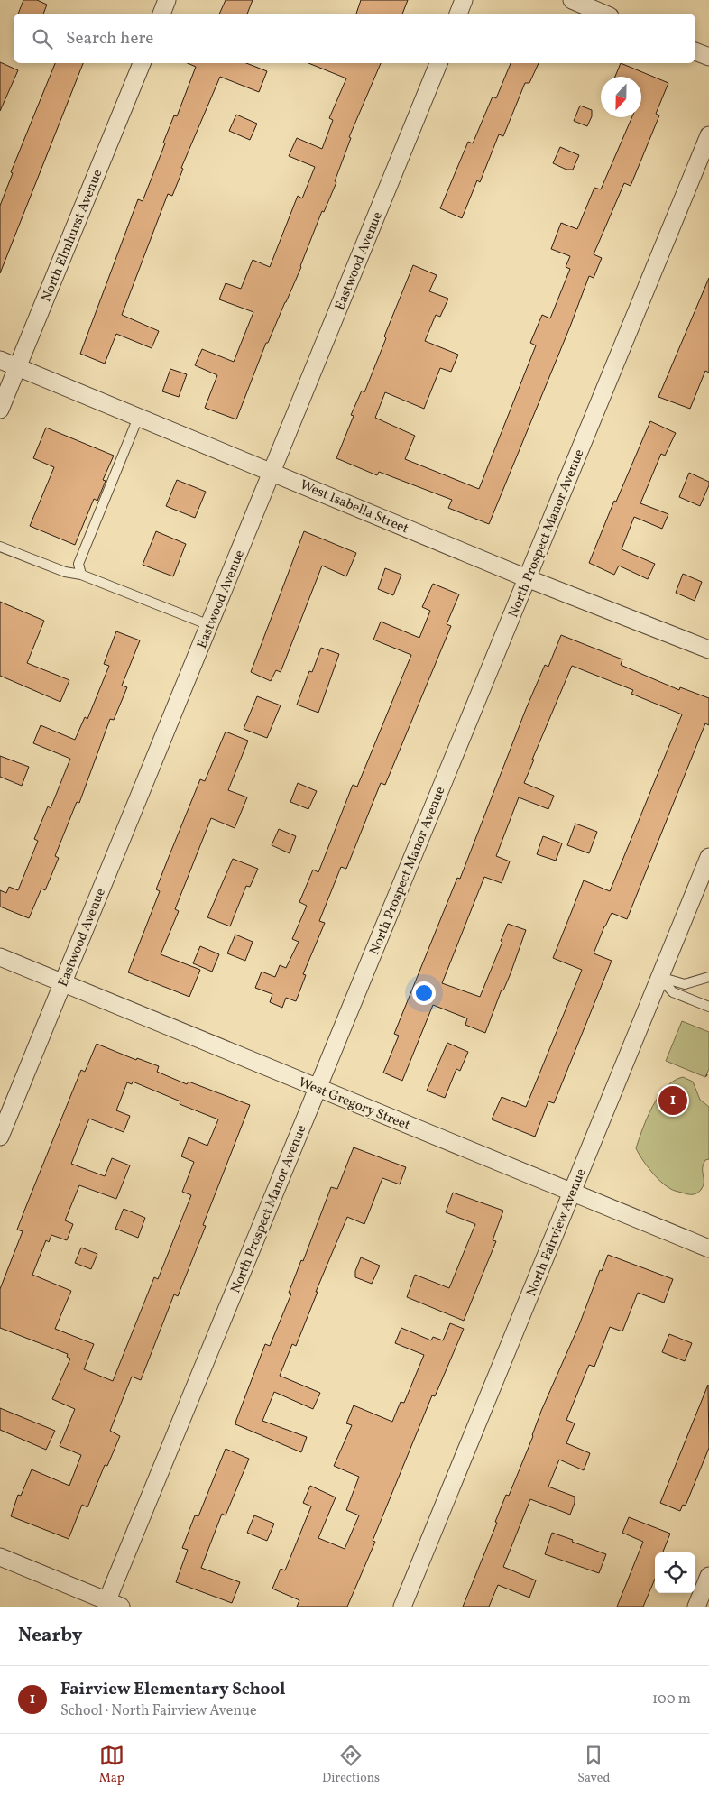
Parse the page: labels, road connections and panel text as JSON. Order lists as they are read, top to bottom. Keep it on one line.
{"streets":{"street":["North Elmhurst Avenue","Eastwood Avenue","West Isabella Street","North Prospect Manor Avenue","West Gregory Street","North Fairview Avenue"]},"crossings":[["North Elmhurst Avenue","West Isabella Street"],["Eastwood Avenue","West Isabella Street"],["Eastwood Avenue","West Gregory Street"],["West Isabella Street","North Prospect Manor Avenue"],["North Prospect Manor Avenue","West Gregory Street"],["West Gregory Street","North Fairview Avenue"]],"north":"bottom","page":{"search":"Search here","pins":"1","heading":"Nearby","list":[{"mark":"1","name":"Fairview Elementary School","note":"School · North Fairview Avenue","value":"100 m"}],"nav":["Map","Directions","Saved"]}}
